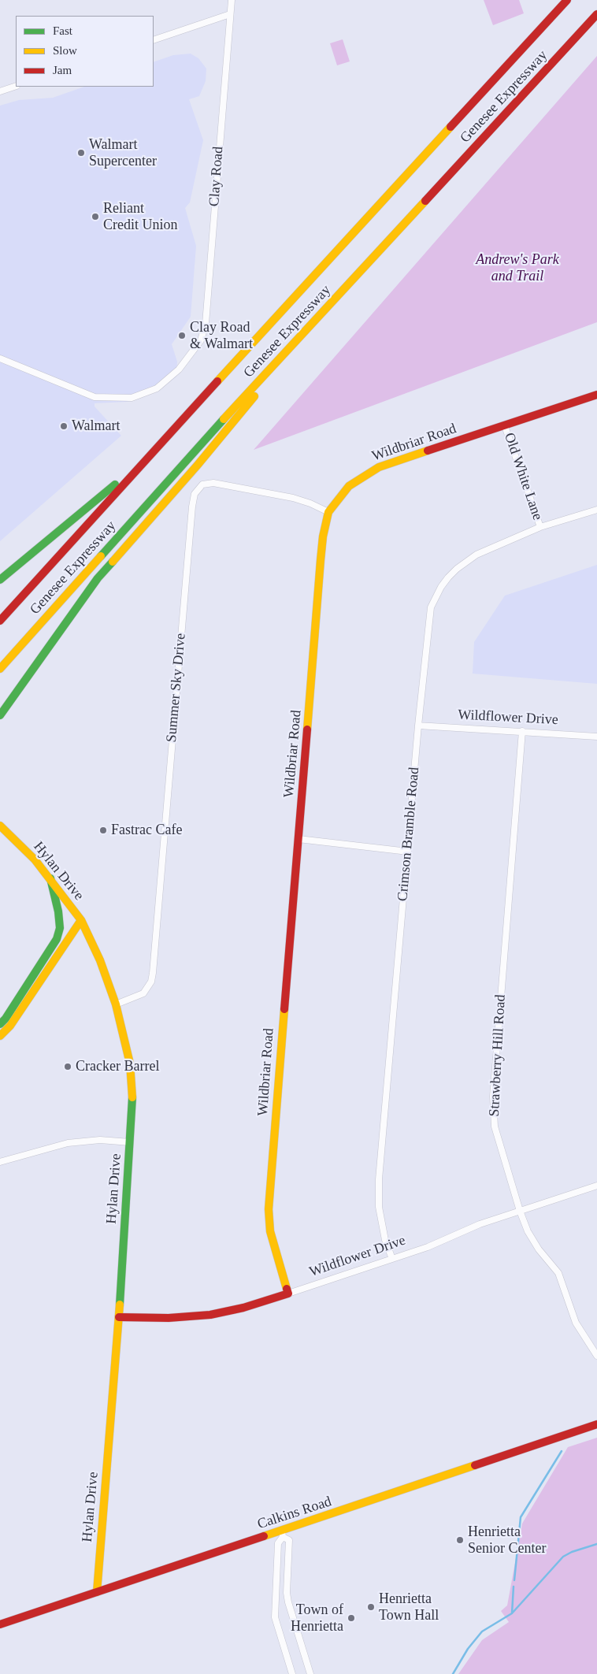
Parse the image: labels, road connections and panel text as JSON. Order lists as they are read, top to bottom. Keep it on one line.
{"streets":{"main road":["Genesee Expressway","Wildbriar Road","Wildflower Drive","Hylan Drive","Calkins Road"],"street":["Clay Road","Old White Lane","Summer Sky Drive","Crimson Bramble Road","Strawberry Hill Road"]},"crossings":[["Wildbriar Road","Old White Lane"],["Wildbriar Road","Summer Sky Drive"],["Wildbriar Road","Wildflower Drive"],["Old White Lane","Crimson Bramble Road"],["Summer Sky Drive","Hylan Drive"],["Wildflower Drive","Crimson Bramble Road"],["Wildflower Drive","Hylan Drive"],["Wildflower Drive","Strawberry Hill Road"],["Hylan Drive","Calkins Road"]],"parks":["Andrew's Park and Trail"],"places":["Walmart Supercenter","Reliant Credit Union","Clay Road & Walmart","Walmart","Fastrac Cafe","Cracker Barrel","Henrietta Senior Center","Henrietta Town Hall","Town of Henrietta"],"legend":["Fast","Slow","Jam"]}
